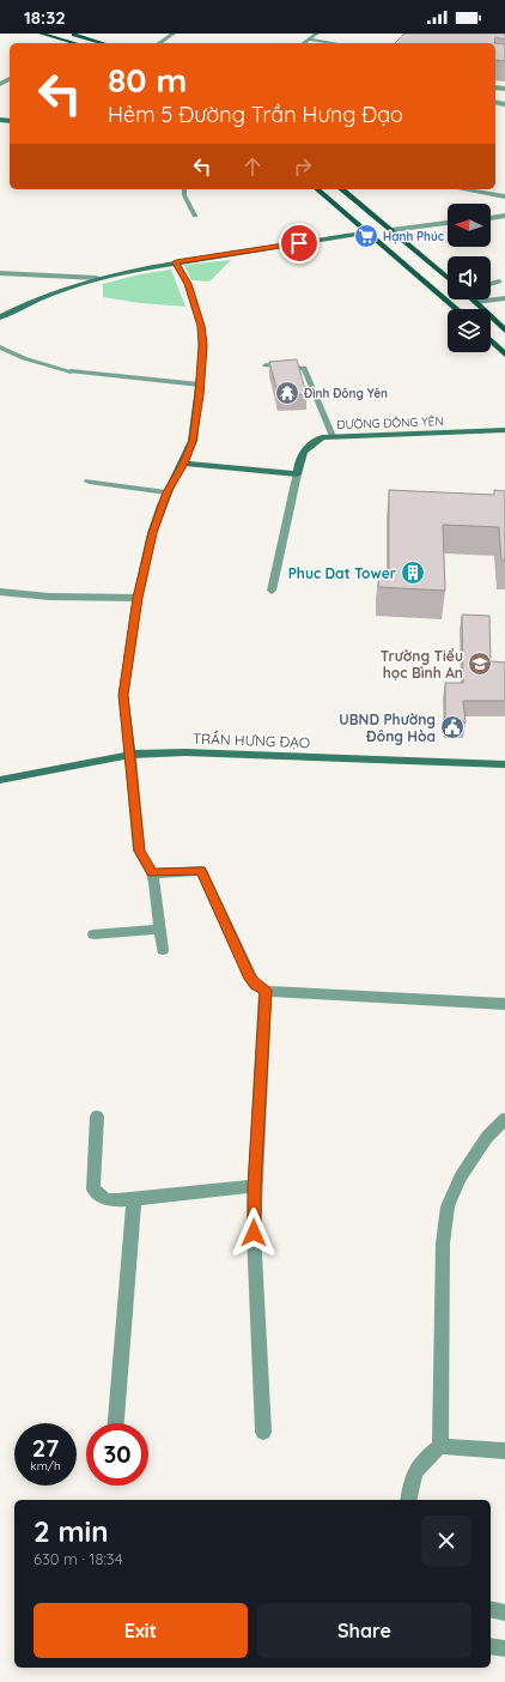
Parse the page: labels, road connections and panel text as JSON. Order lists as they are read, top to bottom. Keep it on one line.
{"streets":{"street":["ĐƯỜNG ĐÔNG YÊN","TRẦN HƯNG ĐẠO"]},"places":{"supermarket":["Hạnh Phúc"],"temple":["Đình Đông Yên"],"building":["Phuc Dat Tower"],"school or university":["Trường Tiểu học Bình An"],"public building":["UBND Phường Đông Hòa"]},"north":"left","page":{"status":"18:32","turn":["80 m","Hẻm 5 Đường Trần Hưng Đạo"],"speed":"27 km/h","limit":"30","heading":["2 min","630 m · 18:34"],"buttons":["Exit","Share"]}}
